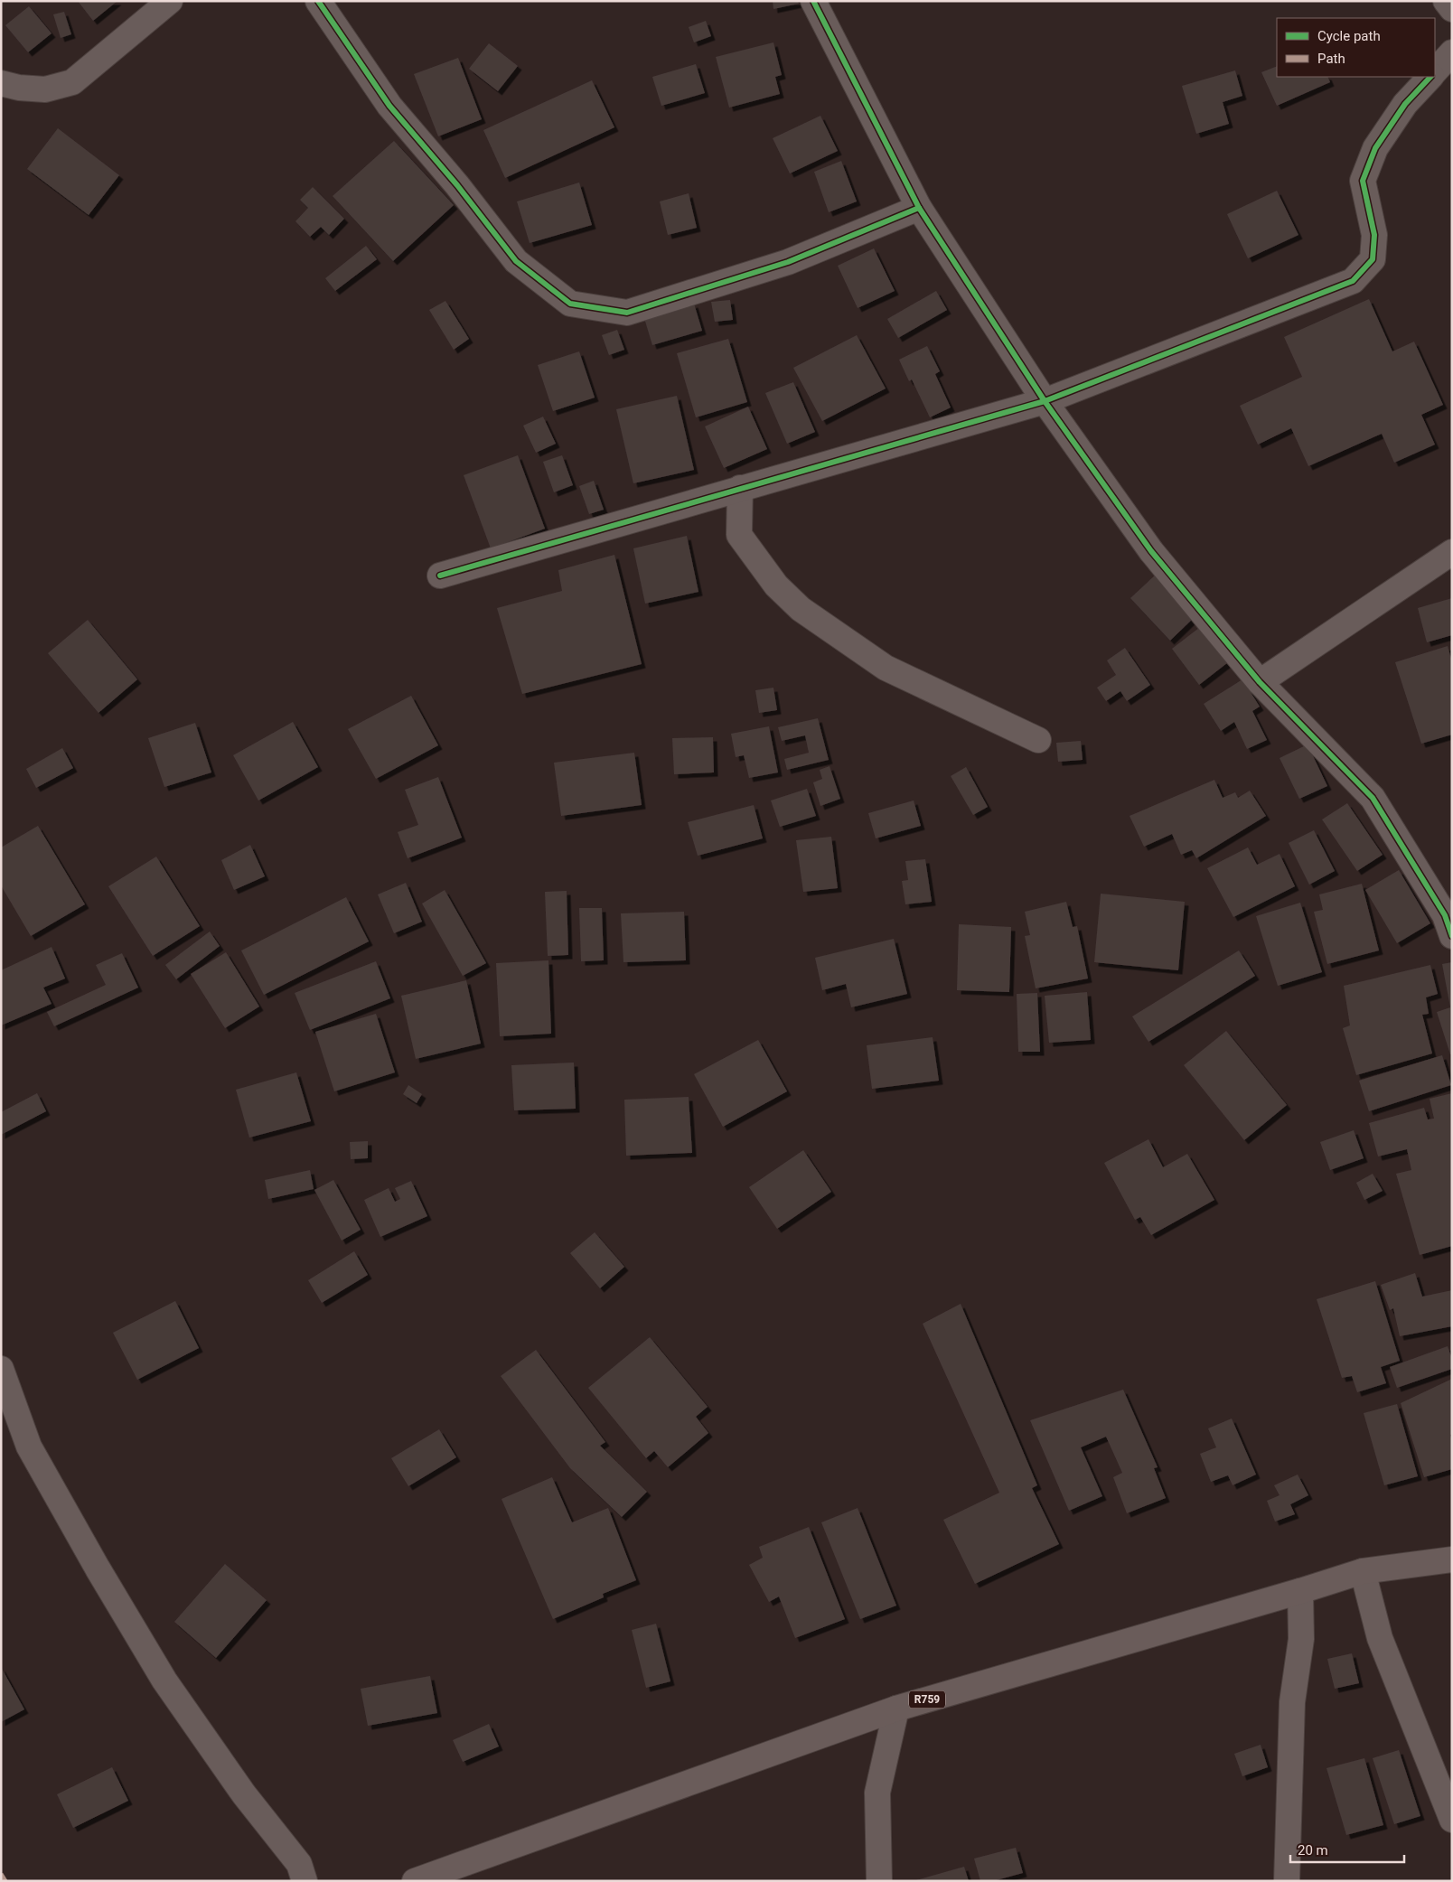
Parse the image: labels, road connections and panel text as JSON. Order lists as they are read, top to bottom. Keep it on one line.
{"streets":{"main road":["R759"]},"legend":["Cycle path","Path"],"scale_bar":"20 m"}
